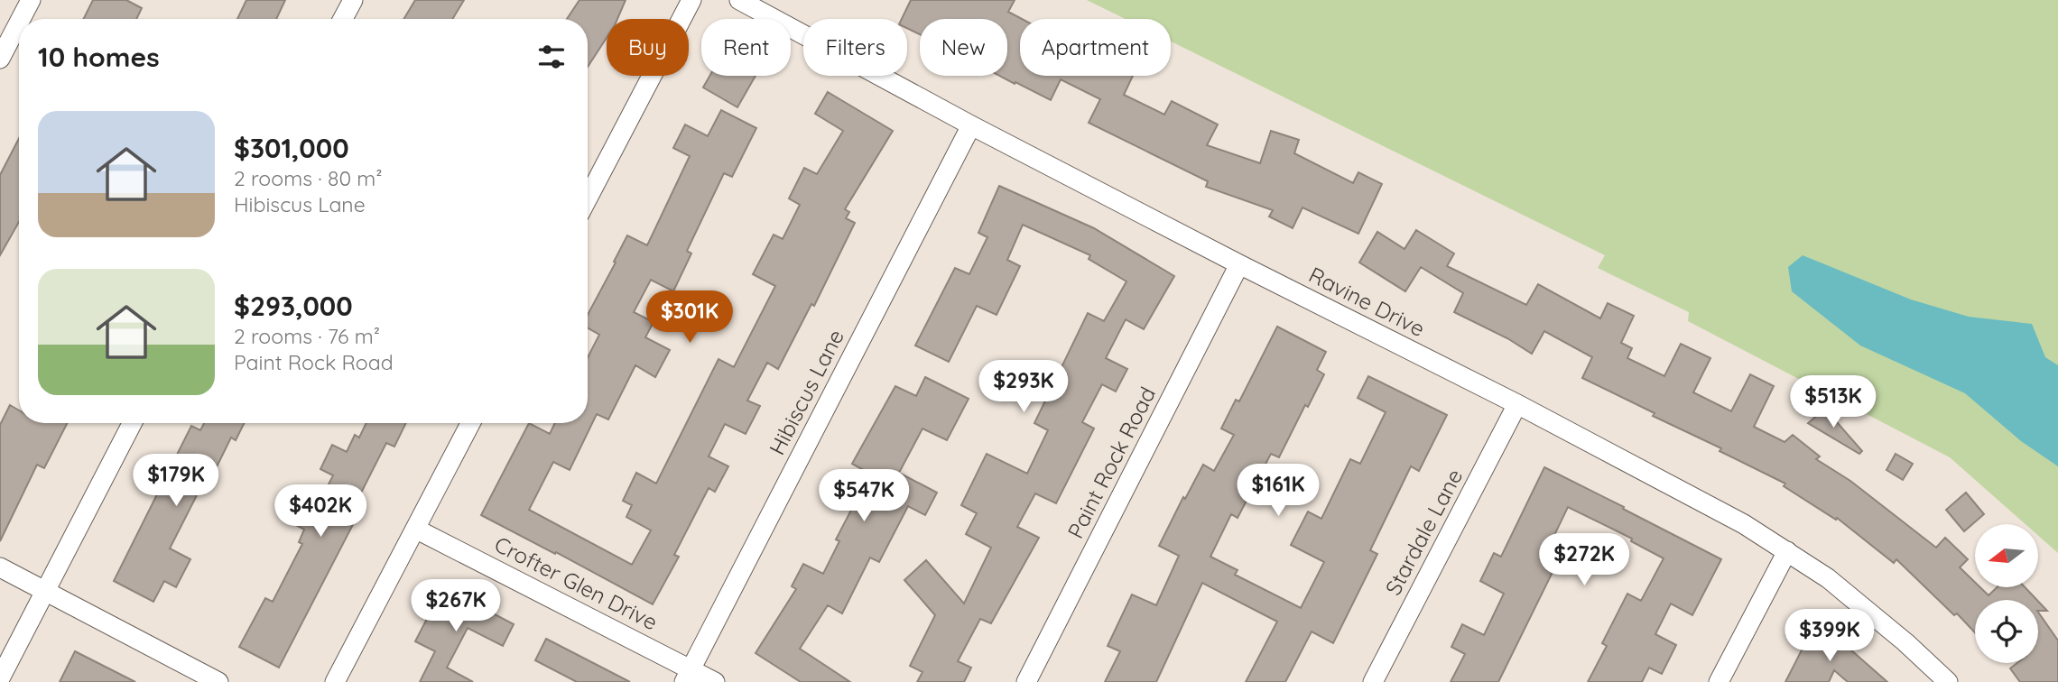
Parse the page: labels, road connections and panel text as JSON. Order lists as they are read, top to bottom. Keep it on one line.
{"streets":{"street":["Ravine Drive","Hibiscus Lane","Paint Rock Road","Stardale Lane","Crofter Glen Drive"]},"crossings":[["Ravine Drive","Hibiscus Lane"],["Ravine Drive","Paint Rock Road"],["Ravine Drive","Stardale Lane"],["Hibiscus Lane","Crofter Glen Drive"]],"north":"left","page":{"chip":["Buy","Rent","Filters","New","Apartment"],"heading":"10 homes","list":[{"name":"$301,000","note":"2 rooms · 80 m² · Hibiscus Lane"},{"name":"$293,000","note":"2 rooms · 76 m² · Paint Rock Road"}],"price":["$301K","$293K","$513K","$179K","$161K","$547K","$402K","$272K","$267K","$399K"]}}
